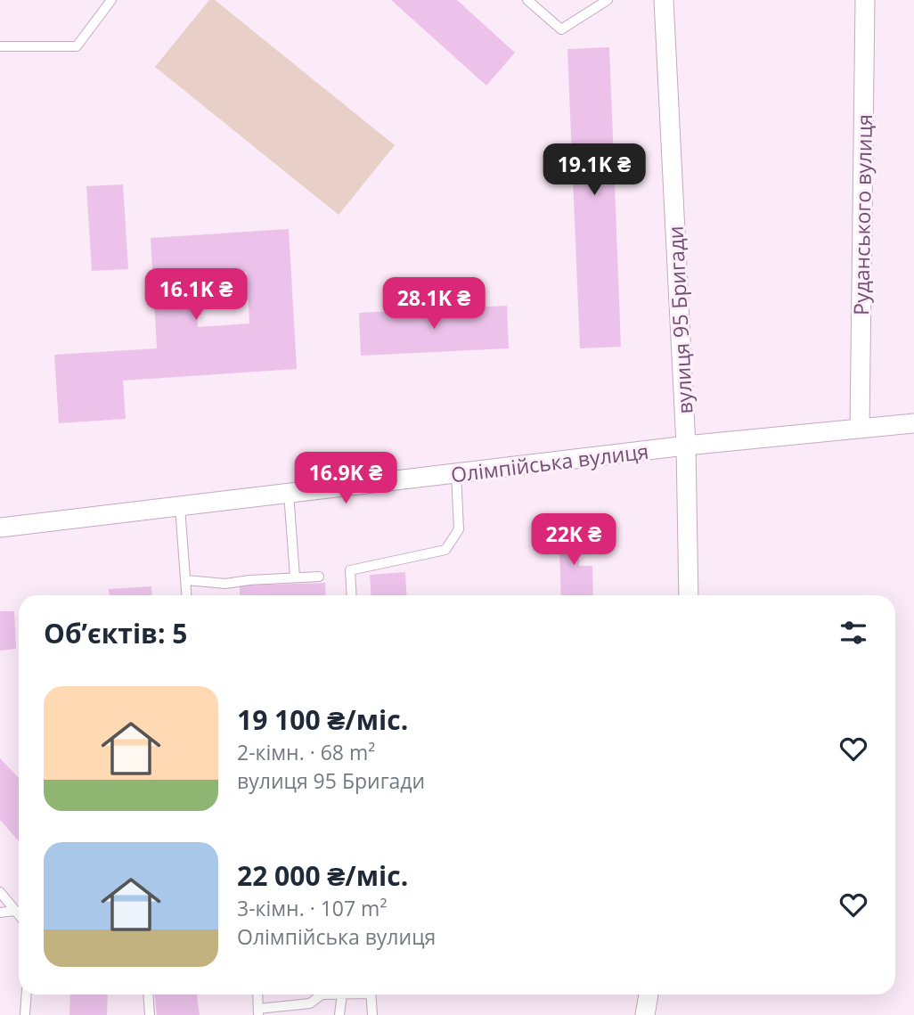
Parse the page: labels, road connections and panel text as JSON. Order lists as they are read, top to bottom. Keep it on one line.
{"streets":{"street":["Руданського вулиця","вулиця 95 Бригади","Олімпійська вулиця"]},"crossings":[["Руданського вулиця","Олімпійська вулиця"],["вулиця 95 Бригади","Олімпійська вулиця"]],"page":{"price":["19.1K ₴","16.1K ₴","28.1K ₴","16.9K ₴","22K ₴"],"heading":"Об’єктів: 5","list":[{"name":"19 100 ₴/міс.","note":"2-кімн. · 68 m² · вулиця 95 Бригади"},{"name":"22 000 ₴/міс.","note":"3-кімн. · 107 m² · Олімпійська вулиця"}]}}
